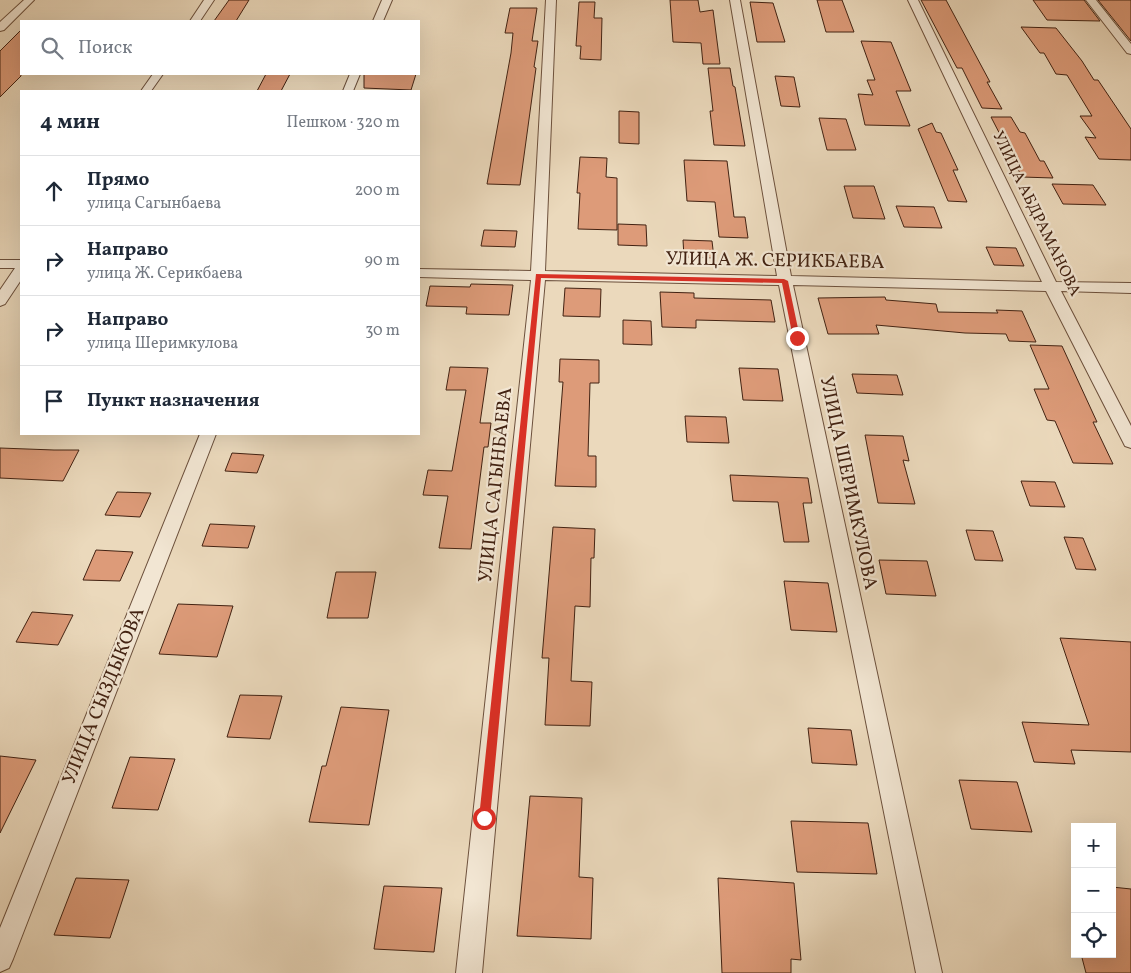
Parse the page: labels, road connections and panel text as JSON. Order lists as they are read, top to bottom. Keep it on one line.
{"streets":{"street":["УЛИЦА АБДРАМАНОВА","УЛИЦА Ж. СЕРИКБАЕВА","УЛИЦА ШЕРИМКУЛОВА","УЛИЦА САГЫНБАЕВА","УЛИЦА СЫЗДЫКОВА"]},"crossings":[["УЛИЦА АБДРАМАНОВА","УЛИЦА Ж. СЕРИКБАЕВА"],["УЛИЦА Ж. СЕРИКБАЕВА","УЛИЦА ШЕРИМКУЛОВА"],["УЛИЦА Ж. СЕРИКБАЕВА","УЛИЦА САГЫНБАЕВА"]],"page":{"search":"Поиск","heading":["4 мин","Пешком · 320 m"],"list":[["Прямо","улица Сагынбаева","200 m"],["Направо","улица Ж. Серикбаева","90 m"],["Направо","улица Шеримкулова","30 m"],"Пункт назначения"],"map_buttons":["+","−"]}}
